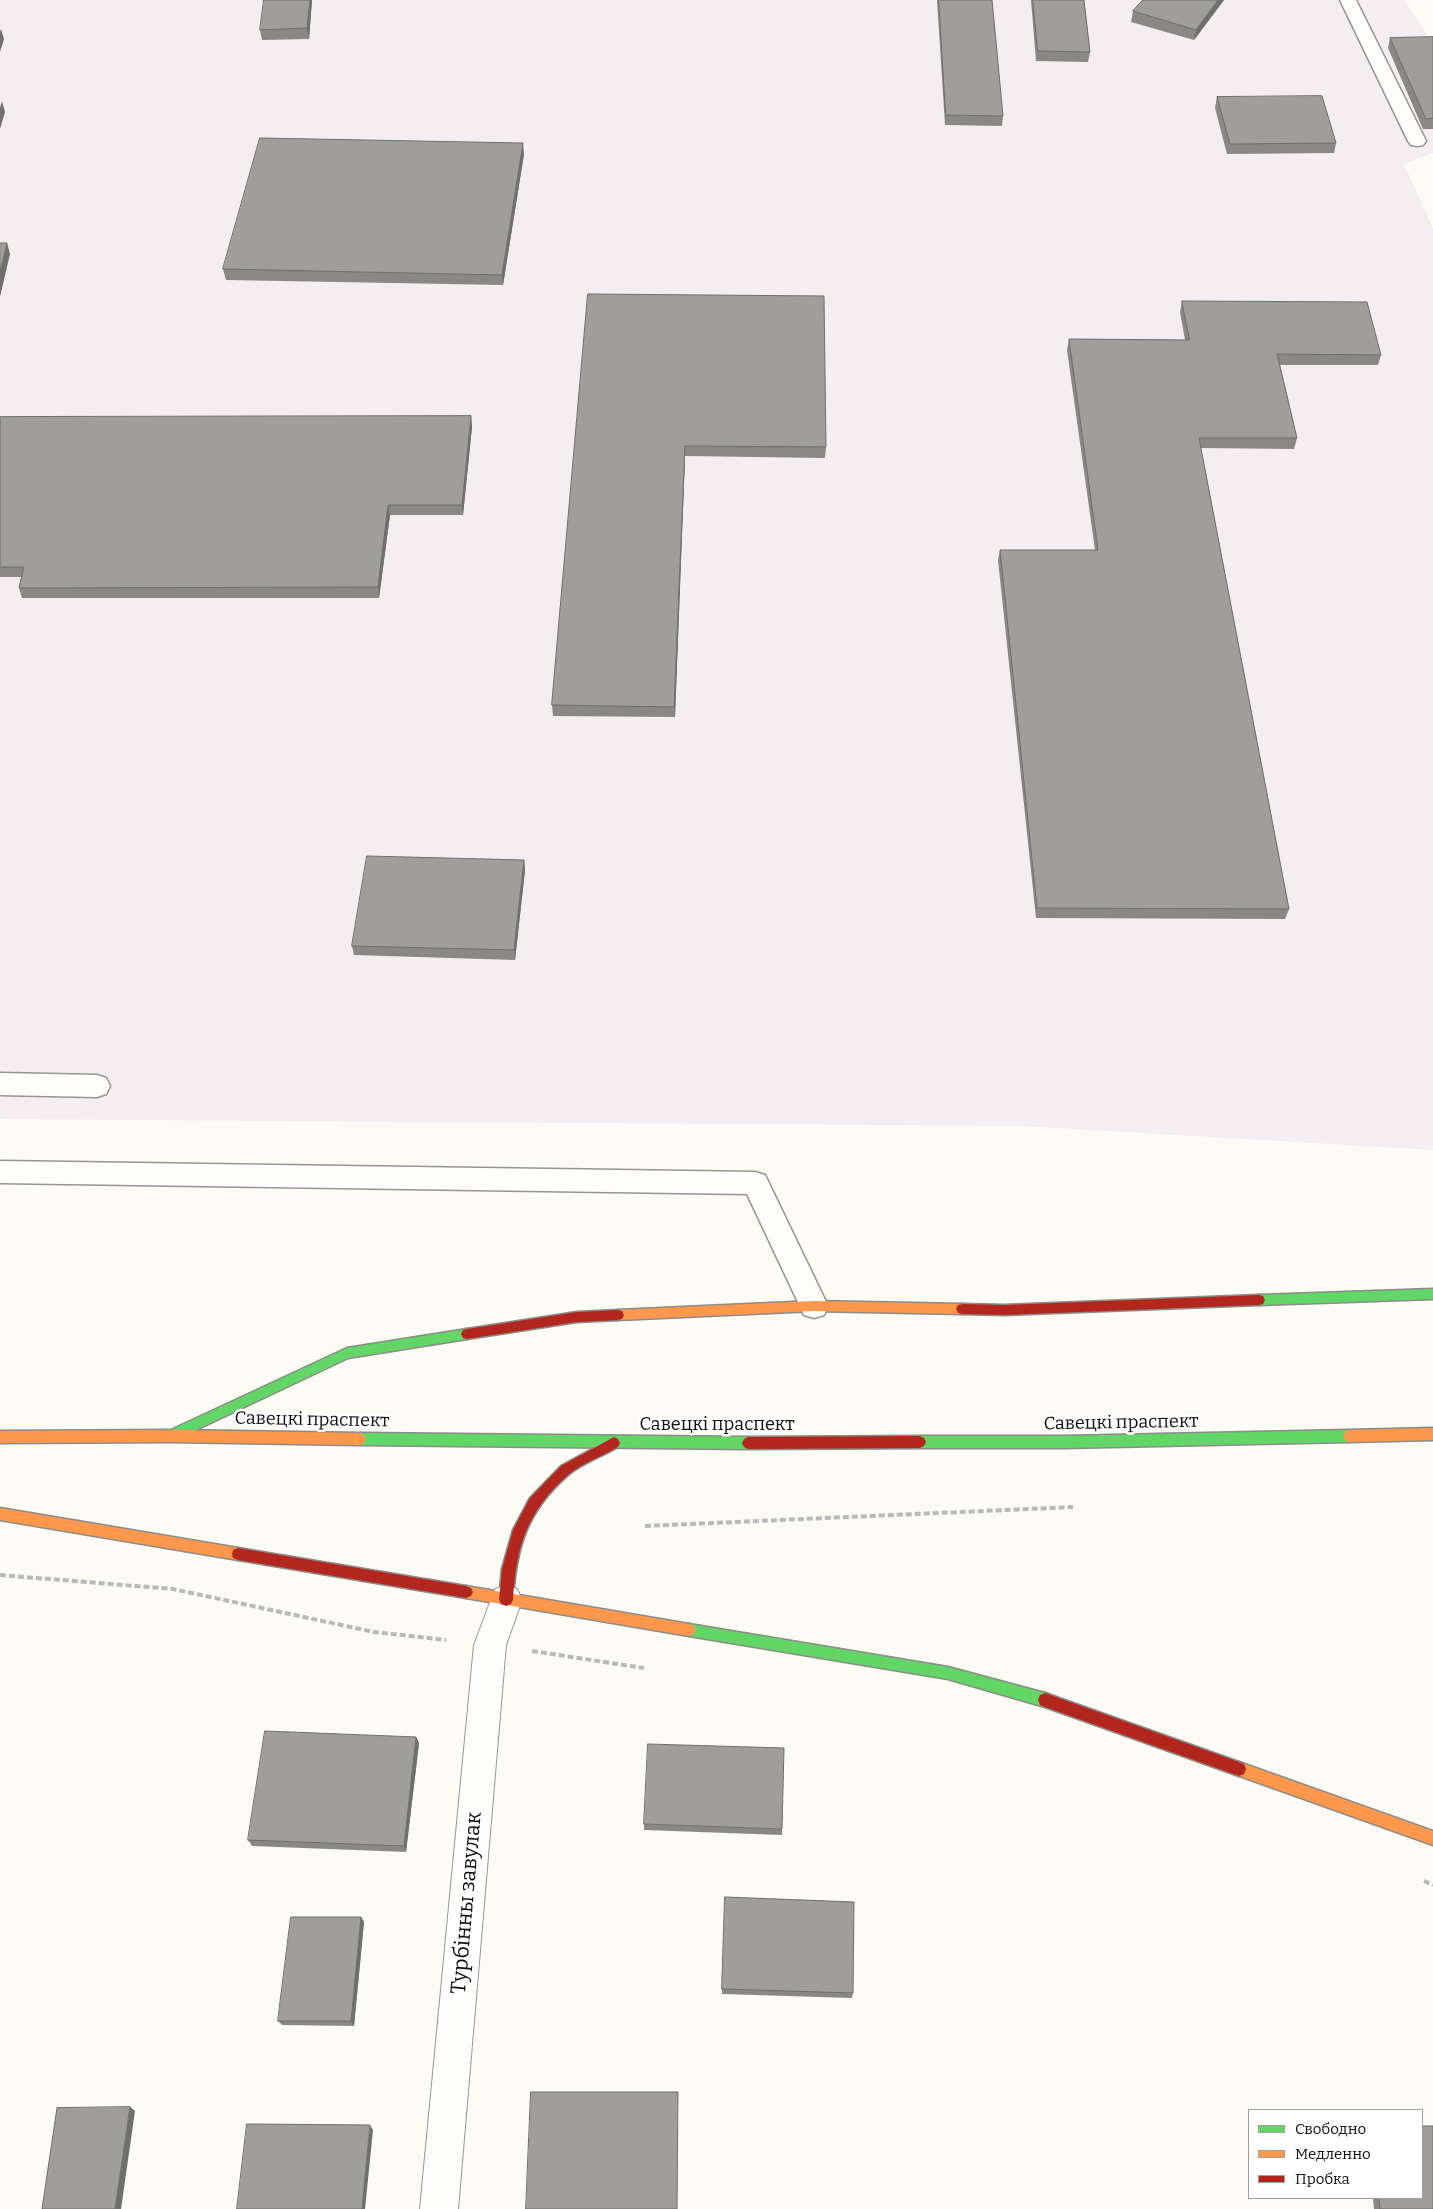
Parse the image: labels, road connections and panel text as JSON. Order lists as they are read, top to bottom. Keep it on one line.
{"streets":{"main road":["Савецкі праспект"],"street":["Турбінны завулак"]},"legend":["Свободно","Медленно","Пробка"]}
